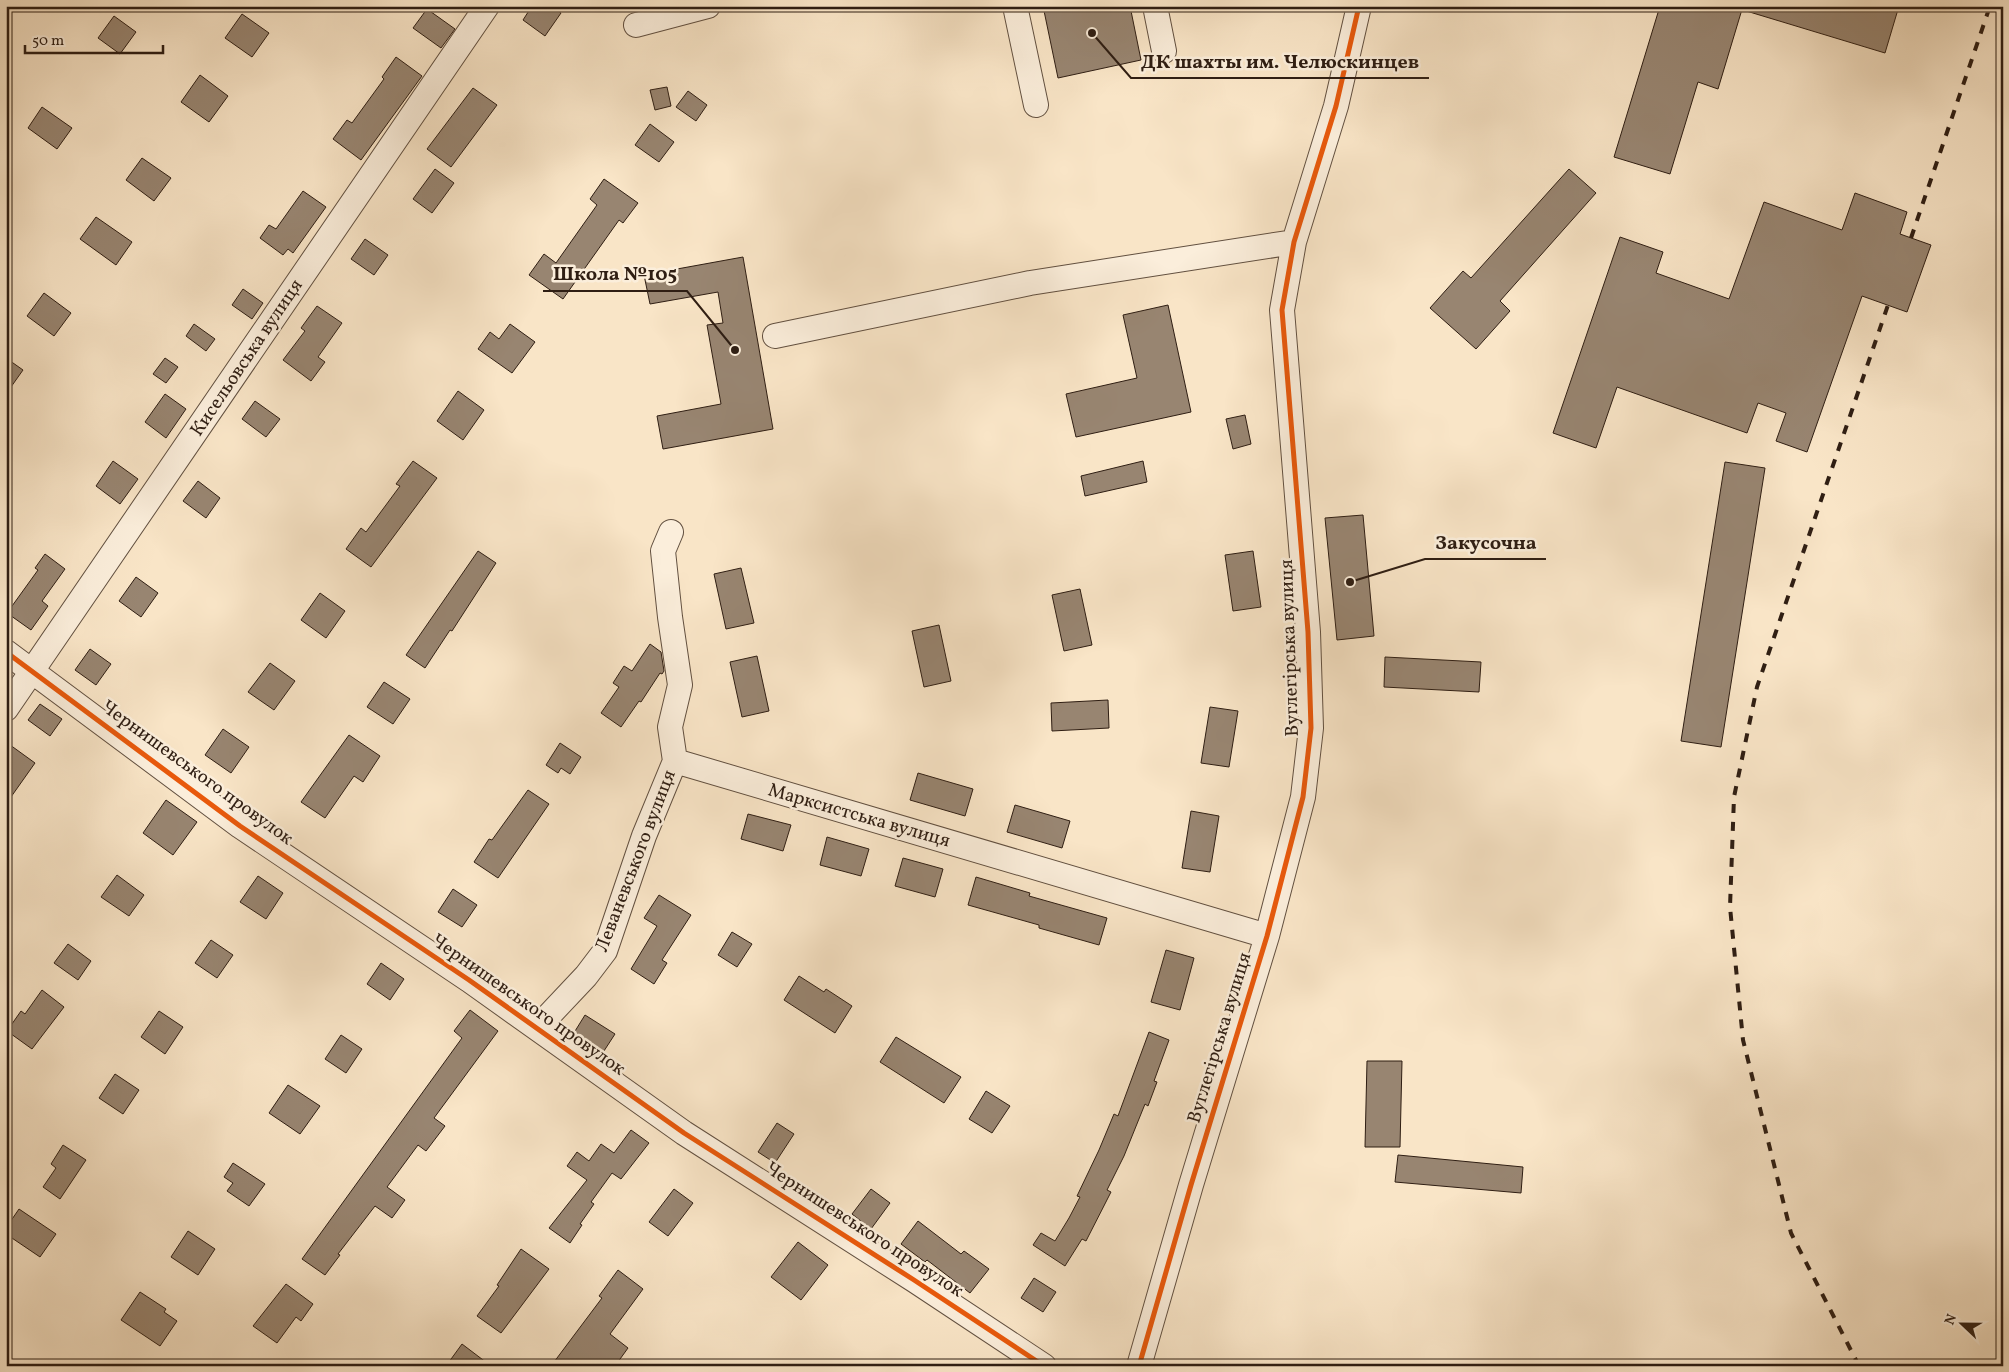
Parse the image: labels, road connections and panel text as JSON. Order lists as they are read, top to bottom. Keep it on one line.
{"streets":{"street":["Кисельовська вулиця","Вуглегірська вулиця","Чернишевського провулок","Марксистська вулиця","Леваневського вулиця"]},"crossings":[["Кисельовська вулиця","Чернишевського провулок"],["Вуглегірська вулиця","Марксистська вулиця"],["Чернишевського провулок","Леваневського вулиця"],["Марксистська вулиця","Леваневського вулиця"]],"places":["ДК шахты им. Челюскинцев","Школа №105","Закусочна"],"scale_bar":"50 m","north":"left"}
